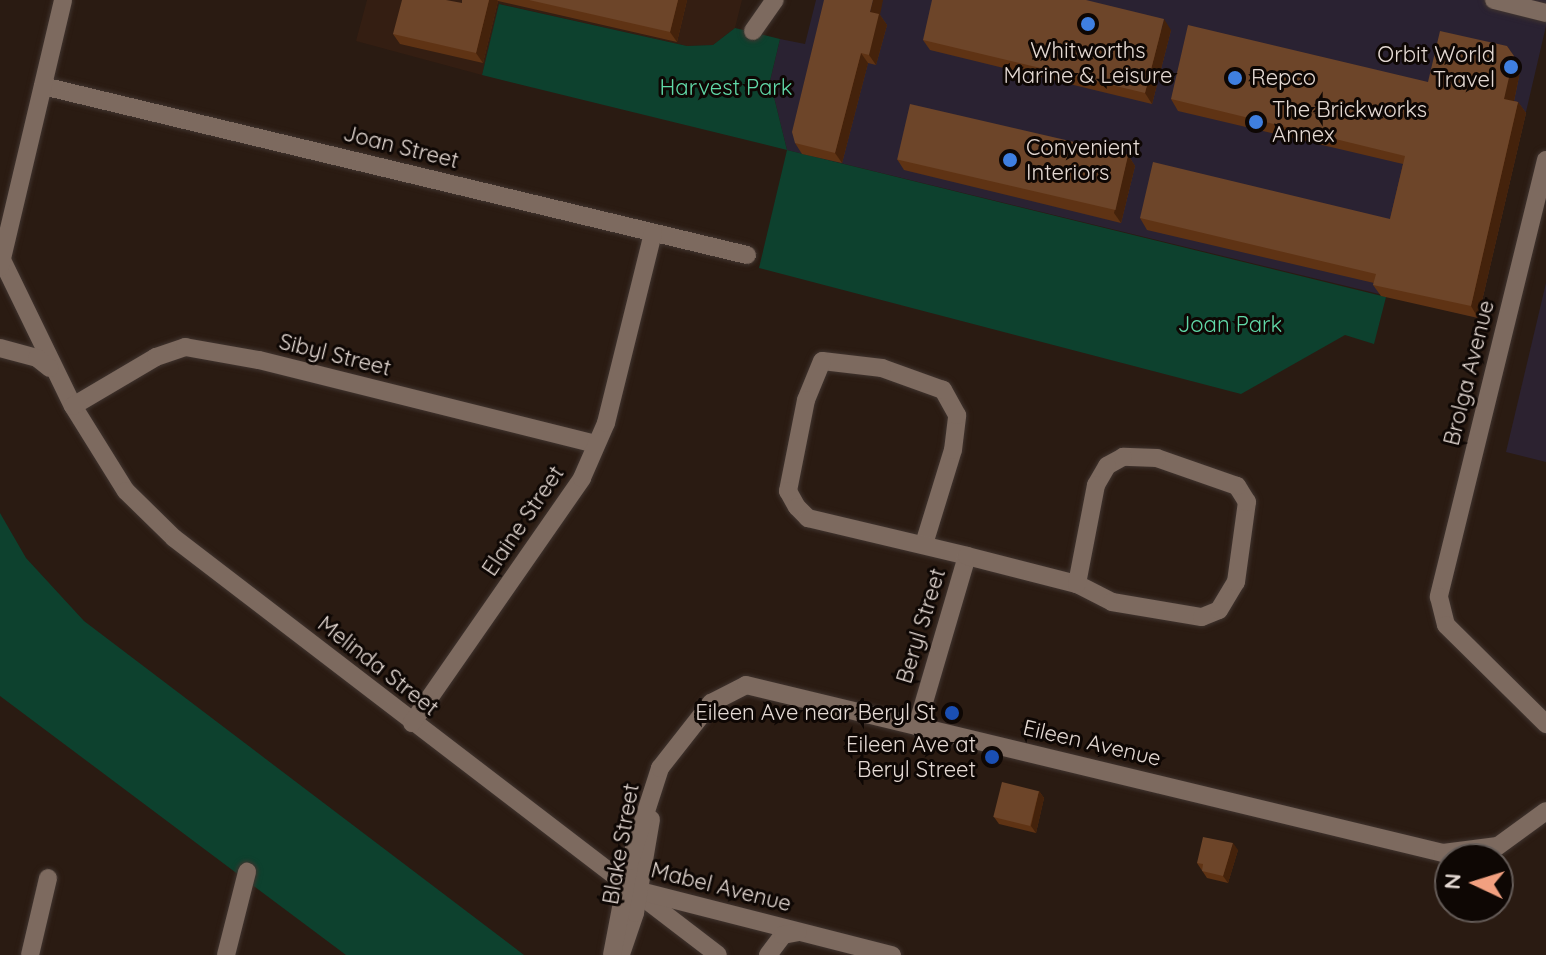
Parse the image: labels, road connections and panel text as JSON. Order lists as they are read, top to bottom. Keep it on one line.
{"streets":{"street":["Joan Street","Sibyl Street","Brolga Avenue","Elaine Street","Beryl Street","Melinda Street","Eileen Avenue","Blake Street","Mabel Avenue"]},"crossings":[["Joan Street","Elaine Street"],["Sibyl Street","Elaine Street"],["Sibyl Street","Melinda Street"],["Elaine Street","Melinda Street"],["Beryl Street","Eileen Avenue"],["Melinda Street","Blake Street"],["Melinda Street","Mabel Avenue"],["Eileen Avenue","Blake Street"],["Blake Street","Mabel Avenue"]],"parks":["Harvest Park","Joan Park"],"places":["Whitworths Marine & Leisure","Orbit World Travel","Repco","The Brickworks Annex","Convenient Interiors","Eileen Ave near Beryl St","Eileen Ave at Beryl Street"],"north":"left"}
